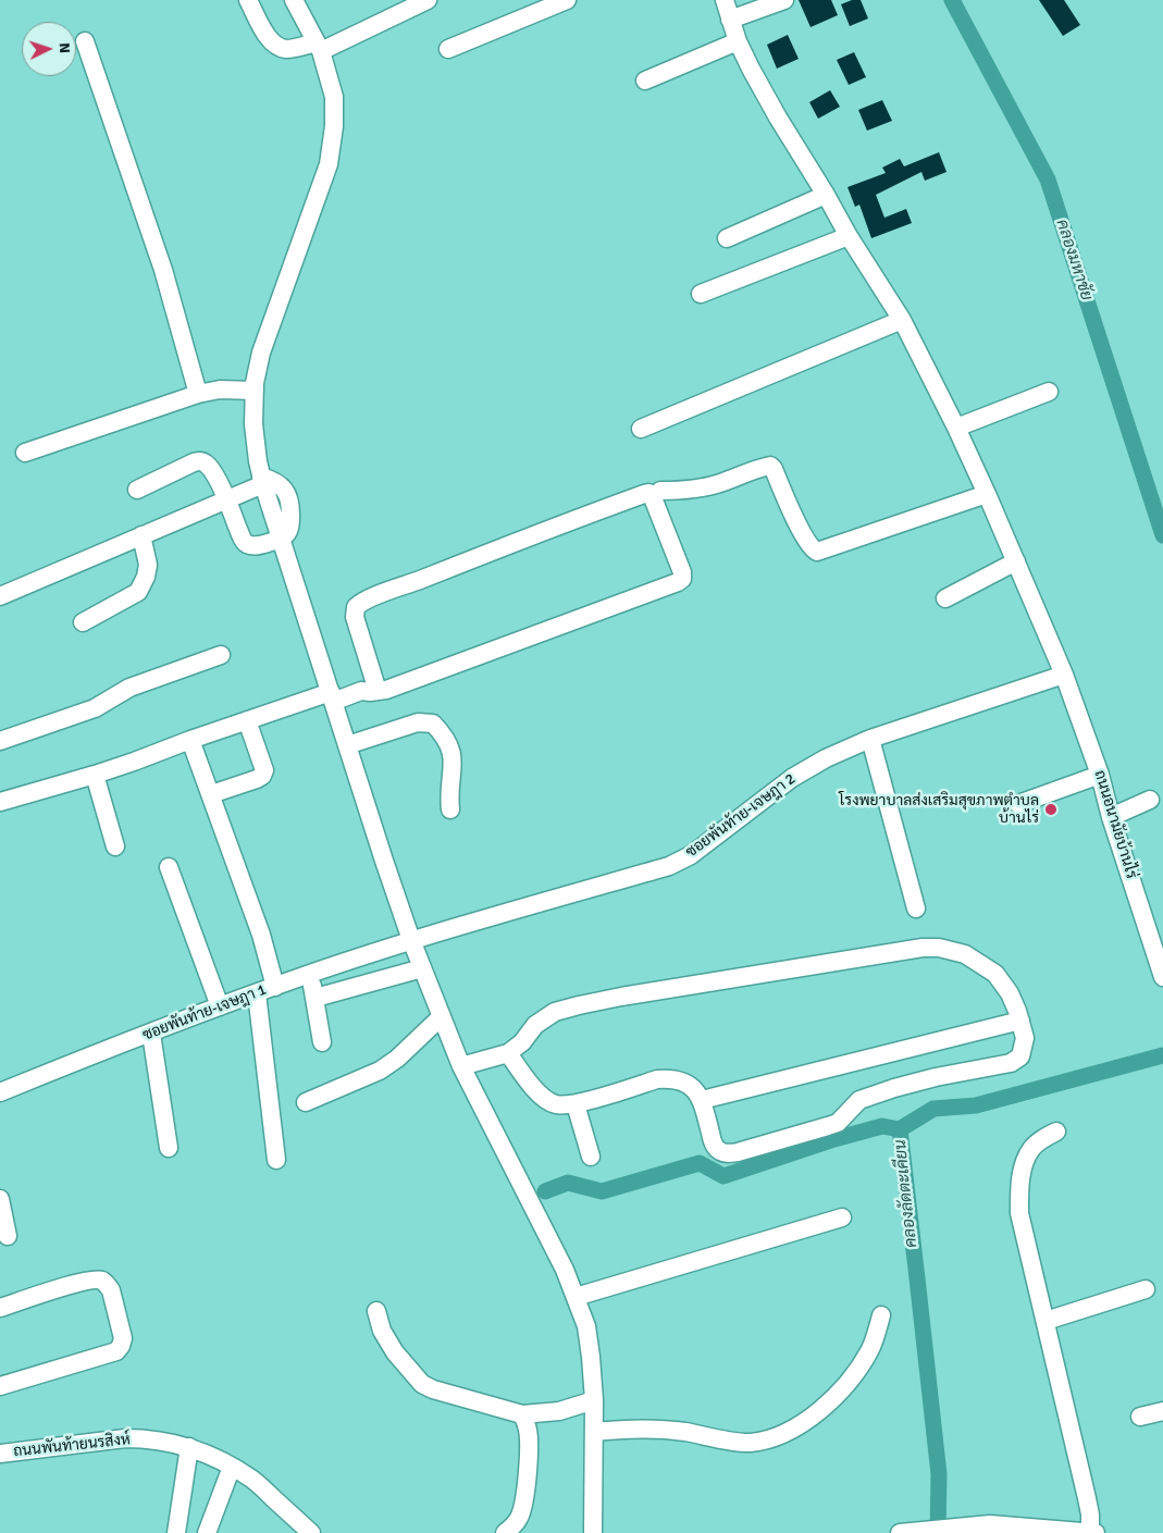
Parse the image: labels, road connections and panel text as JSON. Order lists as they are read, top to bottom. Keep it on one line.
{"streets":{"street":["ซอยพันท้าย-เจษฎา 2","ถนนอนามัยบ้านไร่","ซอยพันท้าย-เจษฎา 1","ถนนพันท้ายนรสิงห์"]},"crossings":[["ซอยพันท้าย-เจษฎา 2","ถนนอนามัยบ้านไร่"],["ซอยพันท้าย-เจษฎา 2","ซอยพันท้าย-เจษฎา 1"]],"water":["คลองมหาชัย","คลองลัดตะเคียน"],"places":["โรงพยาบาลส่งเสริมสุขภาพตำบล บ้านไร่"],"north":"right"}
